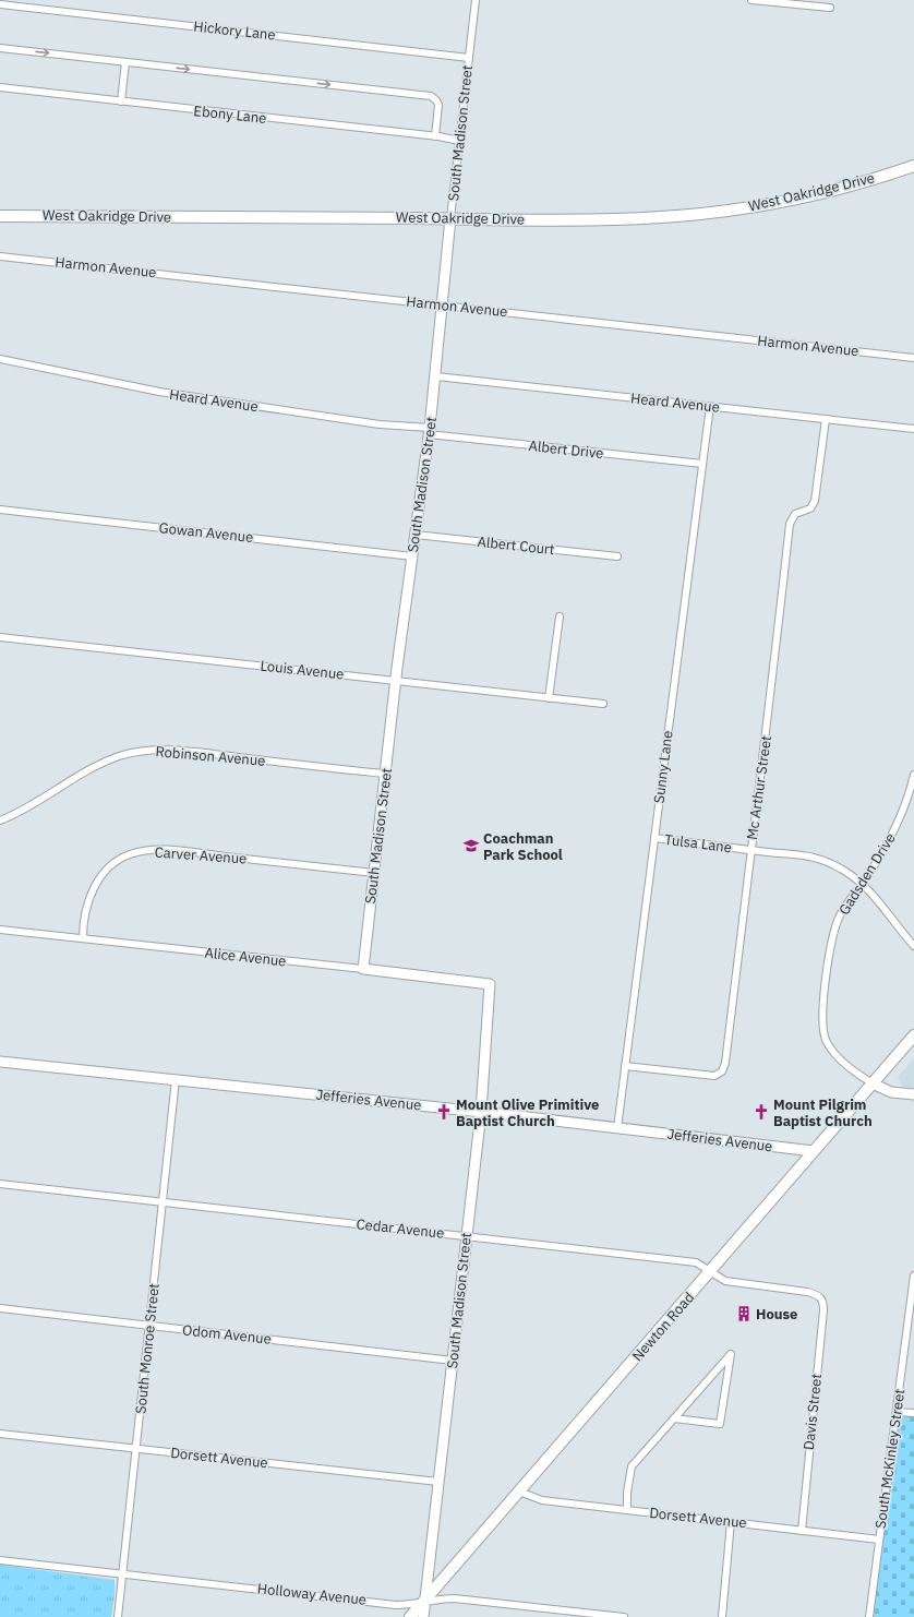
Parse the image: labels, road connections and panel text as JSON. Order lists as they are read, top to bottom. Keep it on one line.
{"streets":{"main road":["West Oakridge Drive","Newton Road"],"street":["Hickory Lane","Ebony Lane","South Madison Street","Harmon Avenue","Heard Avenue","Albert Drive","Gowan Avenue","Albert Court","Louis Avenue","Robinson Avenue","Sunny Lane","Mc Arthur Street","Tulsa Lane","Carver Avenue","Gadsden Drive","Alice Avenue","Jefferies Avenue","Cedar Avenue","Odom Avenue","South Monroe Street","Davis Street","Dorsett Avenue","South McKinley Street","Holloway Avenue"]},"crossings":[["Hickory Lane","South Madison Street"],["Ebony Lane","South Madison Street"],["South Madison Street","West Oakridge Drive"],["South Madison Street","Harmon Avenue"],["South Madison Street","Heard Avenue"],["South Madison Street","Albert Drive"],["South Madison Street","Gowan Avenue"],["South Madison Street","Albert Court"],["South Madison Street","Louis Avenue"],["South Madison Street","Robinson Avenue"],["South Madison Street","Carver Avenue"],["South Madison Street","Alice Avenue"],["South Madison Street","Jefferies Avenue"],["South Madison Street","Cedar Avenue"],["South Madison Street","Newton Road"],["South Madison Street","Odom Avenue"],["South Madison Street","Dorsett Avenue"],["South Madison Street","Holloway Avenue"],["Heard Avenue","Albert Drive"],["Heard Avenue","Sunny Lane"],["Heard Avenue","Mc Arthur Street"],["Albert Drive","Sunny Lane"],["Sunny Lane","Mc Arthur Street"],["Sunny Lane","Tulsa Lane"],["Sunny Lane","Jefferies Avenue"],["Mc Arthur Street","Tulsa Lane"],["Tulsa Lane","Gadsden Drive"],["Carver Avenue","Alice Avenue"],["Gadsden Drive","Newton Road"],["Jefferies Avenue","Newton Road"],["Jefferies Avenue","South Monroe Street"],["Cedar Avenue","Newton Road"],["Cedar Avenue","South Monroe Street"],["Cedar Avenue","Davis Street"],["Newton Road","Dorsett Avenue"],["Newton Road","Holloway Avenue"],["Odom Avenue","South Monroe Street"],["South Monroe Street","Dorsett Avenue"],["South Monroe Street","Holloway Avenue"],["Davis Street","Dorsett Avenue"],["Dorsett Avenue","South McKinley Street"]],"places":{"school or university":["Coachman Park School"],"church":["Mount Olive Primitive Baptist Church","Mount Pilgrim Baptist Church"],"building":["House"]}}
